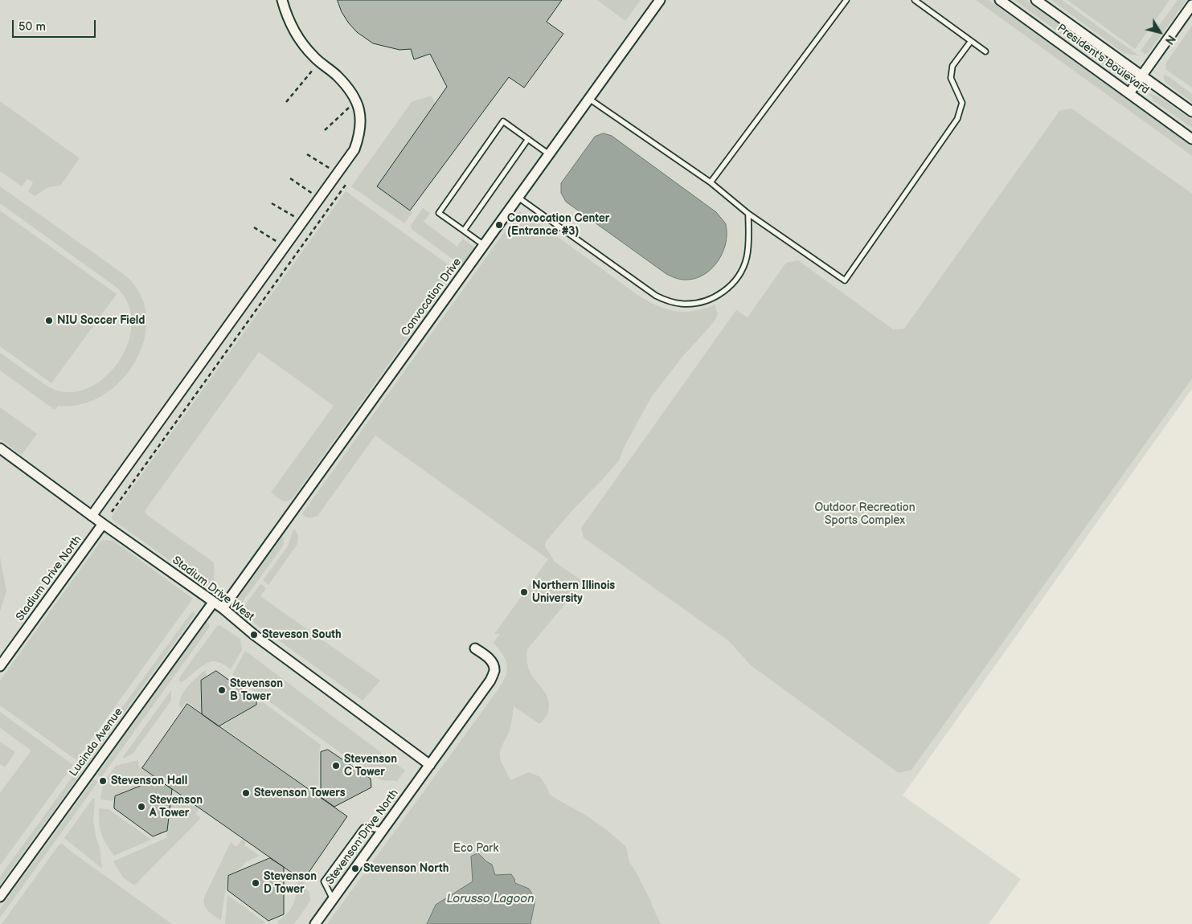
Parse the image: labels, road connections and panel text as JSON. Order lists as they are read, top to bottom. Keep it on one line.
{"streets":{"street":["President's Boulevard","Convocation Drive","Stadium Drive North","Stadium Drive West","Lucinda Avenue","Stevenson Drive North"]},"crossings":[["Convocation Drive","Stadium Drive West"],["Stadium Drive North","Stadium Drive West"],["Stadium Drive West","Lucinda Avenue"],["Stadium Drive West","Stevenson Drive North"]],"water":["Lorusso Lagoon"],"parks":["Outdoor Recreation Sports Complex","Eco Park"],"places":["Convocation Center (Entrance #3)","NIU Soccer Field","Northern Illinois University","Steveson South","Stevenson B Tower","Stevenson C Tower","Stevenson Hall","Stevenson Towers","Stevenson A Tower","Stevenson North","Stevenson D Tower"],"scale_bar":"50 m","north":"bottom right"}
